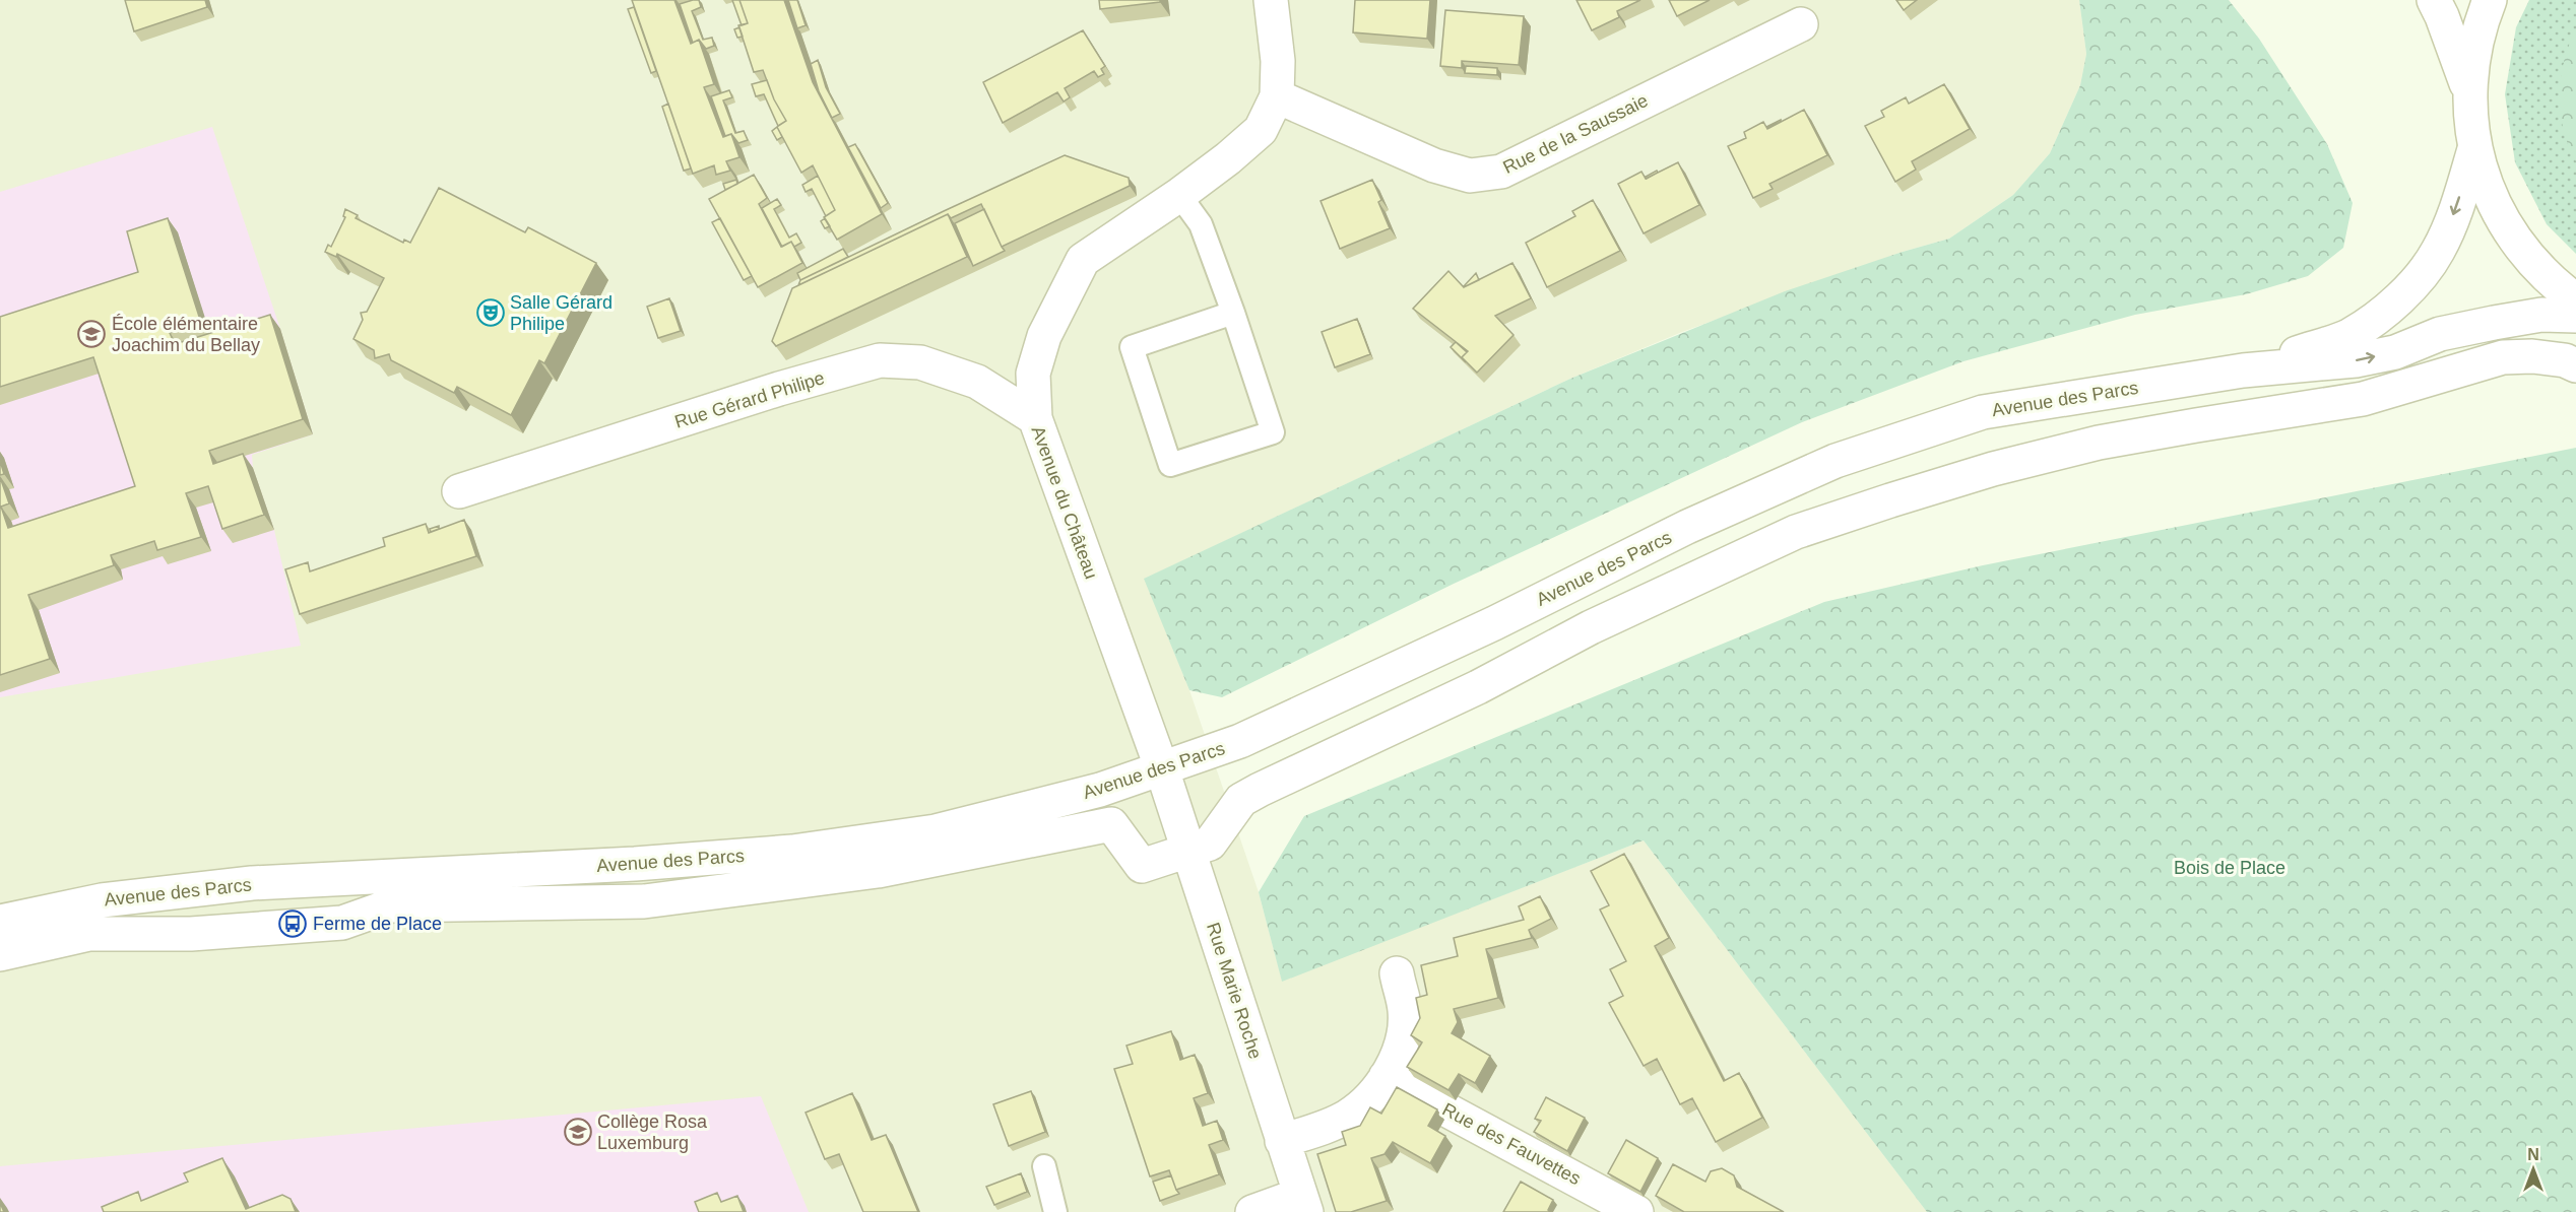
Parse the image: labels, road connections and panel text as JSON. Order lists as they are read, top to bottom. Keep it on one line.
{"streets":{"street":["Rue de la Saussaie","Avenue des Parcs","Rue Gérard Philipe","Avenue du Château","Rue Marie Roche","Rue des Fauvettes"]},"crossings":[["Rue de la Saussaie","Avenue du Château"],["Avenue des Parcs","Avenue du Château"],["Avenue des Parcs","Rue Marie Roche"],["Rue Gérard Philipe","Avenue du Château"],["Avenue du Château","Rue Marie Roche"]],"parks":["Bois de Place"],"places":{"theatre":["Salle Gérard Philipe"],"school or university":["École élémentaire Joachim du Bellay","Collège Rosa Luxemburg"],"bus stop":["Ferme de Place"]},"north":"top"}
